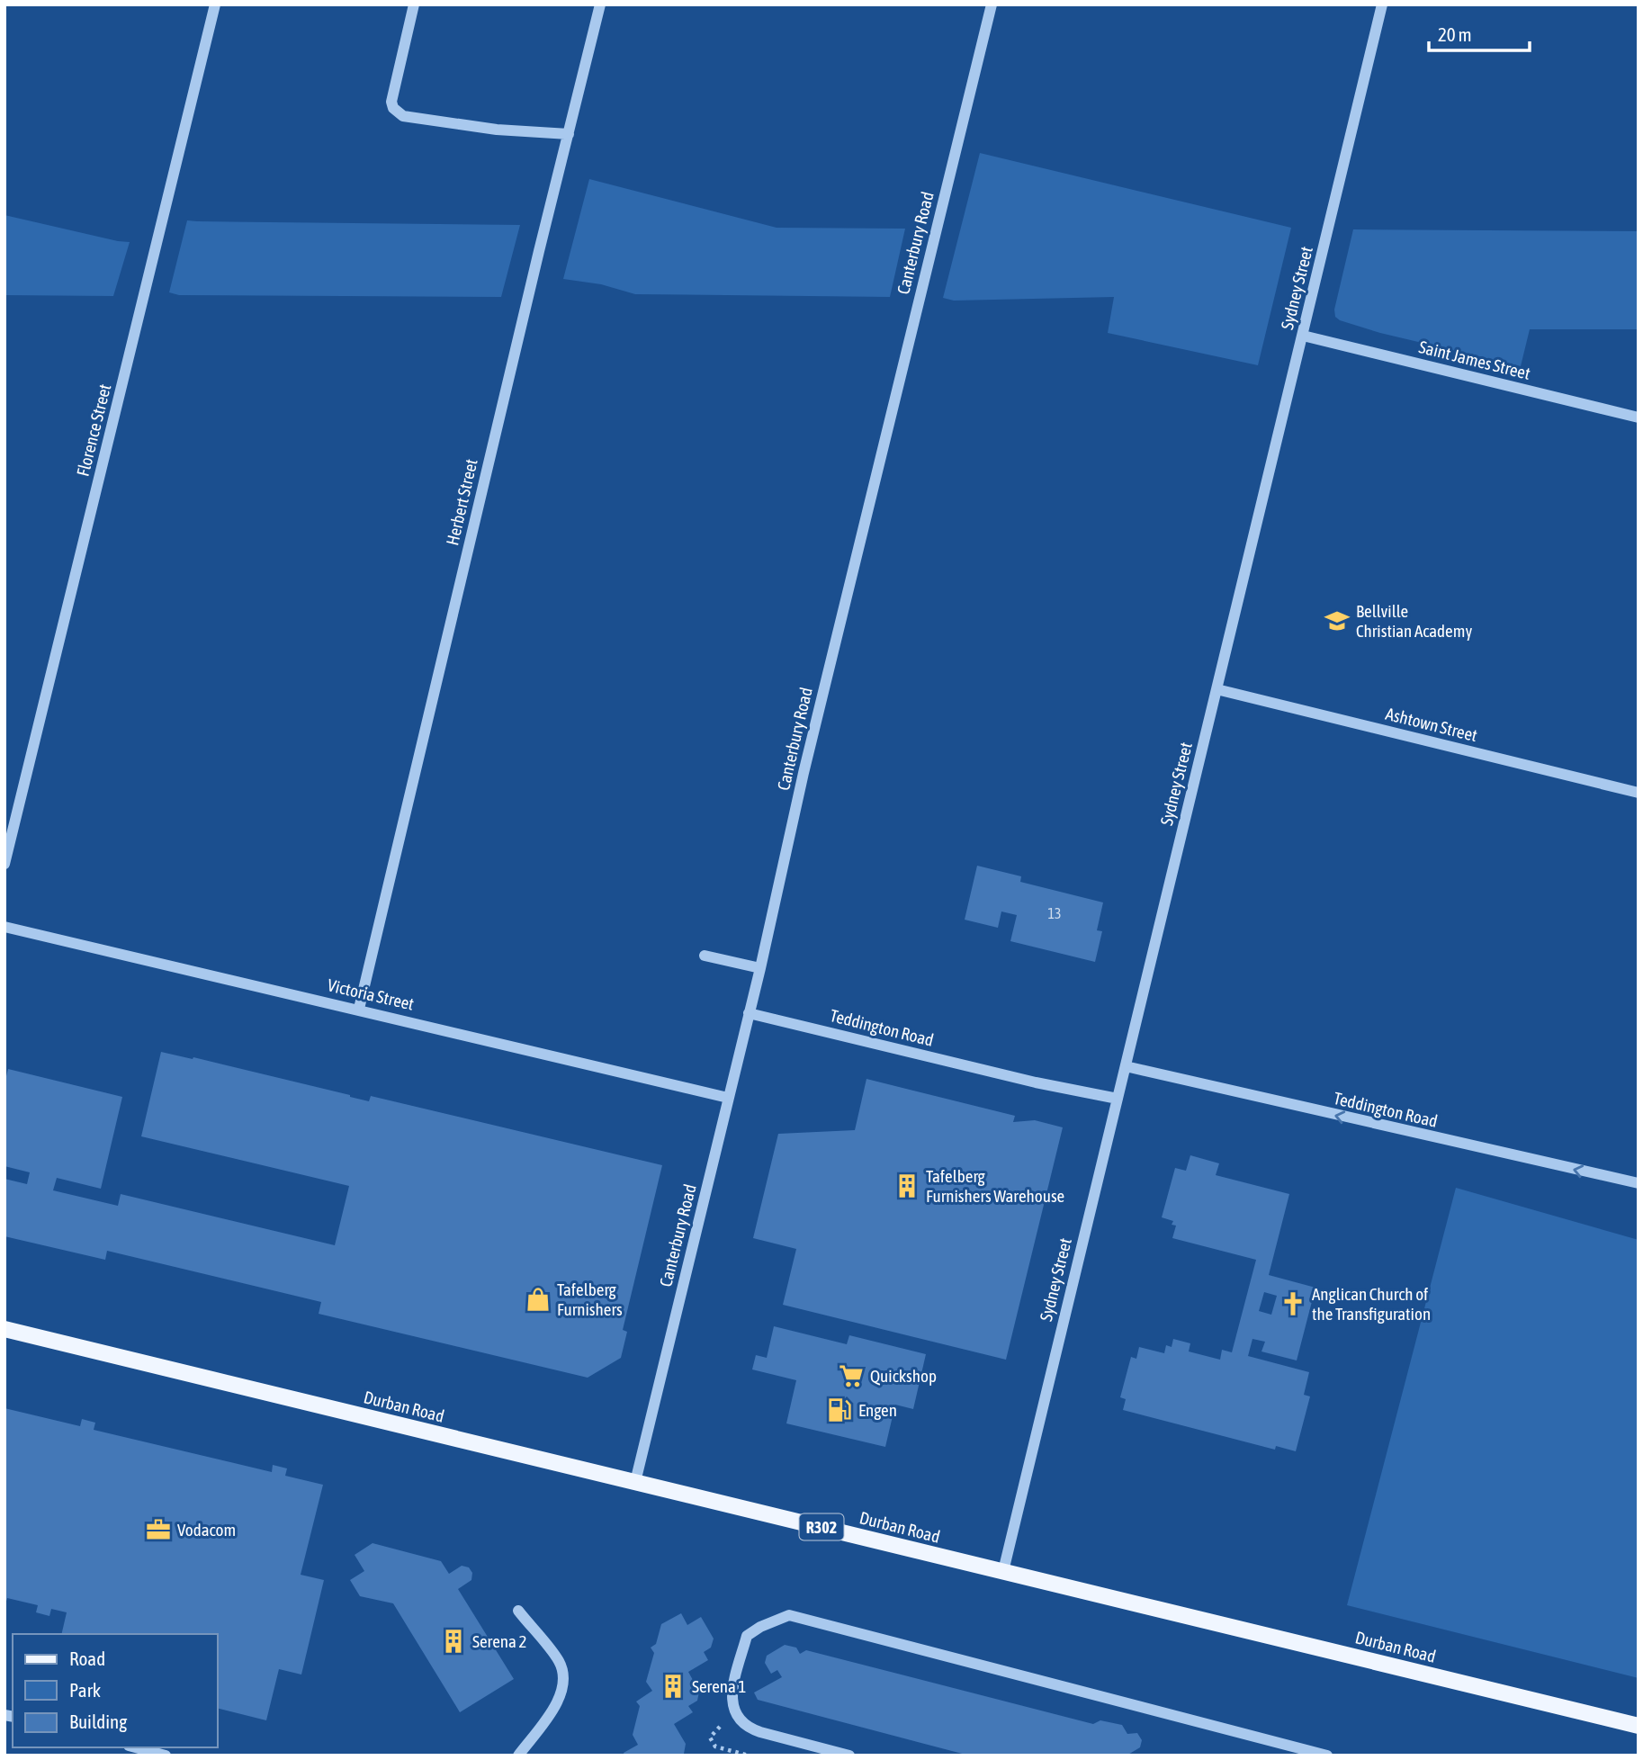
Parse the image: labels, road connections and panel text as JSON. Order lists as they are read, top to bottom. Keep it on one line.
{"streets":{"main road":["Durban Road","R302"],"street":["Canterbury Road","Sydney Street","Saint James Street","Florence Street","Herbert Street","Ashtown Street","Victoria Street","Teddington Road"]},"crossings":[["Canterbury Road","Victoria Street"],["Canterbury Road","Teddington Road"],["Canterbury Road","Durban Road"],["Sydney Street","Saint James Street"],["Sydney Street","Ashtown Street"],["Sydney Street","Teddington Road"],["Sydney Street","Durban Road"],["Herbert Street","Victoria Street"]],"one_way":["Teddington Road"],"places":{"school or university":["Bellville Christian Academy"],"building":["Tafelberg Furnishers Warehouse","Serena 2","Serena 1"],"shop":["Tafelberg Furnishers"],"church":["Anglican Church of the Transfiguration"],"supermarket":["Quickshop"],"fuel station":["Engen"],"office":["Vodacom"]},"house_numbers":["13"],"legend":["Road","Park","Building"],"scale_bar":"20 m"}
